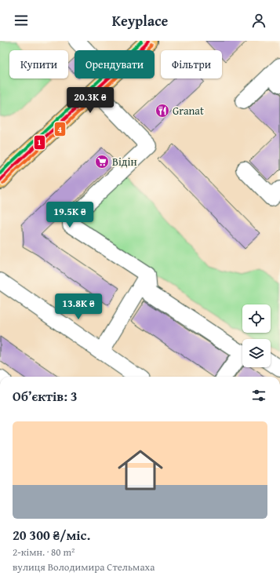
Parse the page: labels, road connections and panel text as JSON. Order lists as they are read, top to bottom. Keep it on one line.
{"places":{"restaurant":["Granat"],"supermarket":["Відін"]},"lines":["transit line 1","transit line 4"],"page":{"header":"Keyplace","chip":["Купити","Орендувати","Фільтри"],"price":["20.3K ₴","19.5K ₴","13.8K ₴"],"heading":"Об’єктів: 3","list":[{"name":"20 300 ₴/міс.","note":"2-кімн. · 80 m² · вулиця Володимира Стельмаха"}]}}
